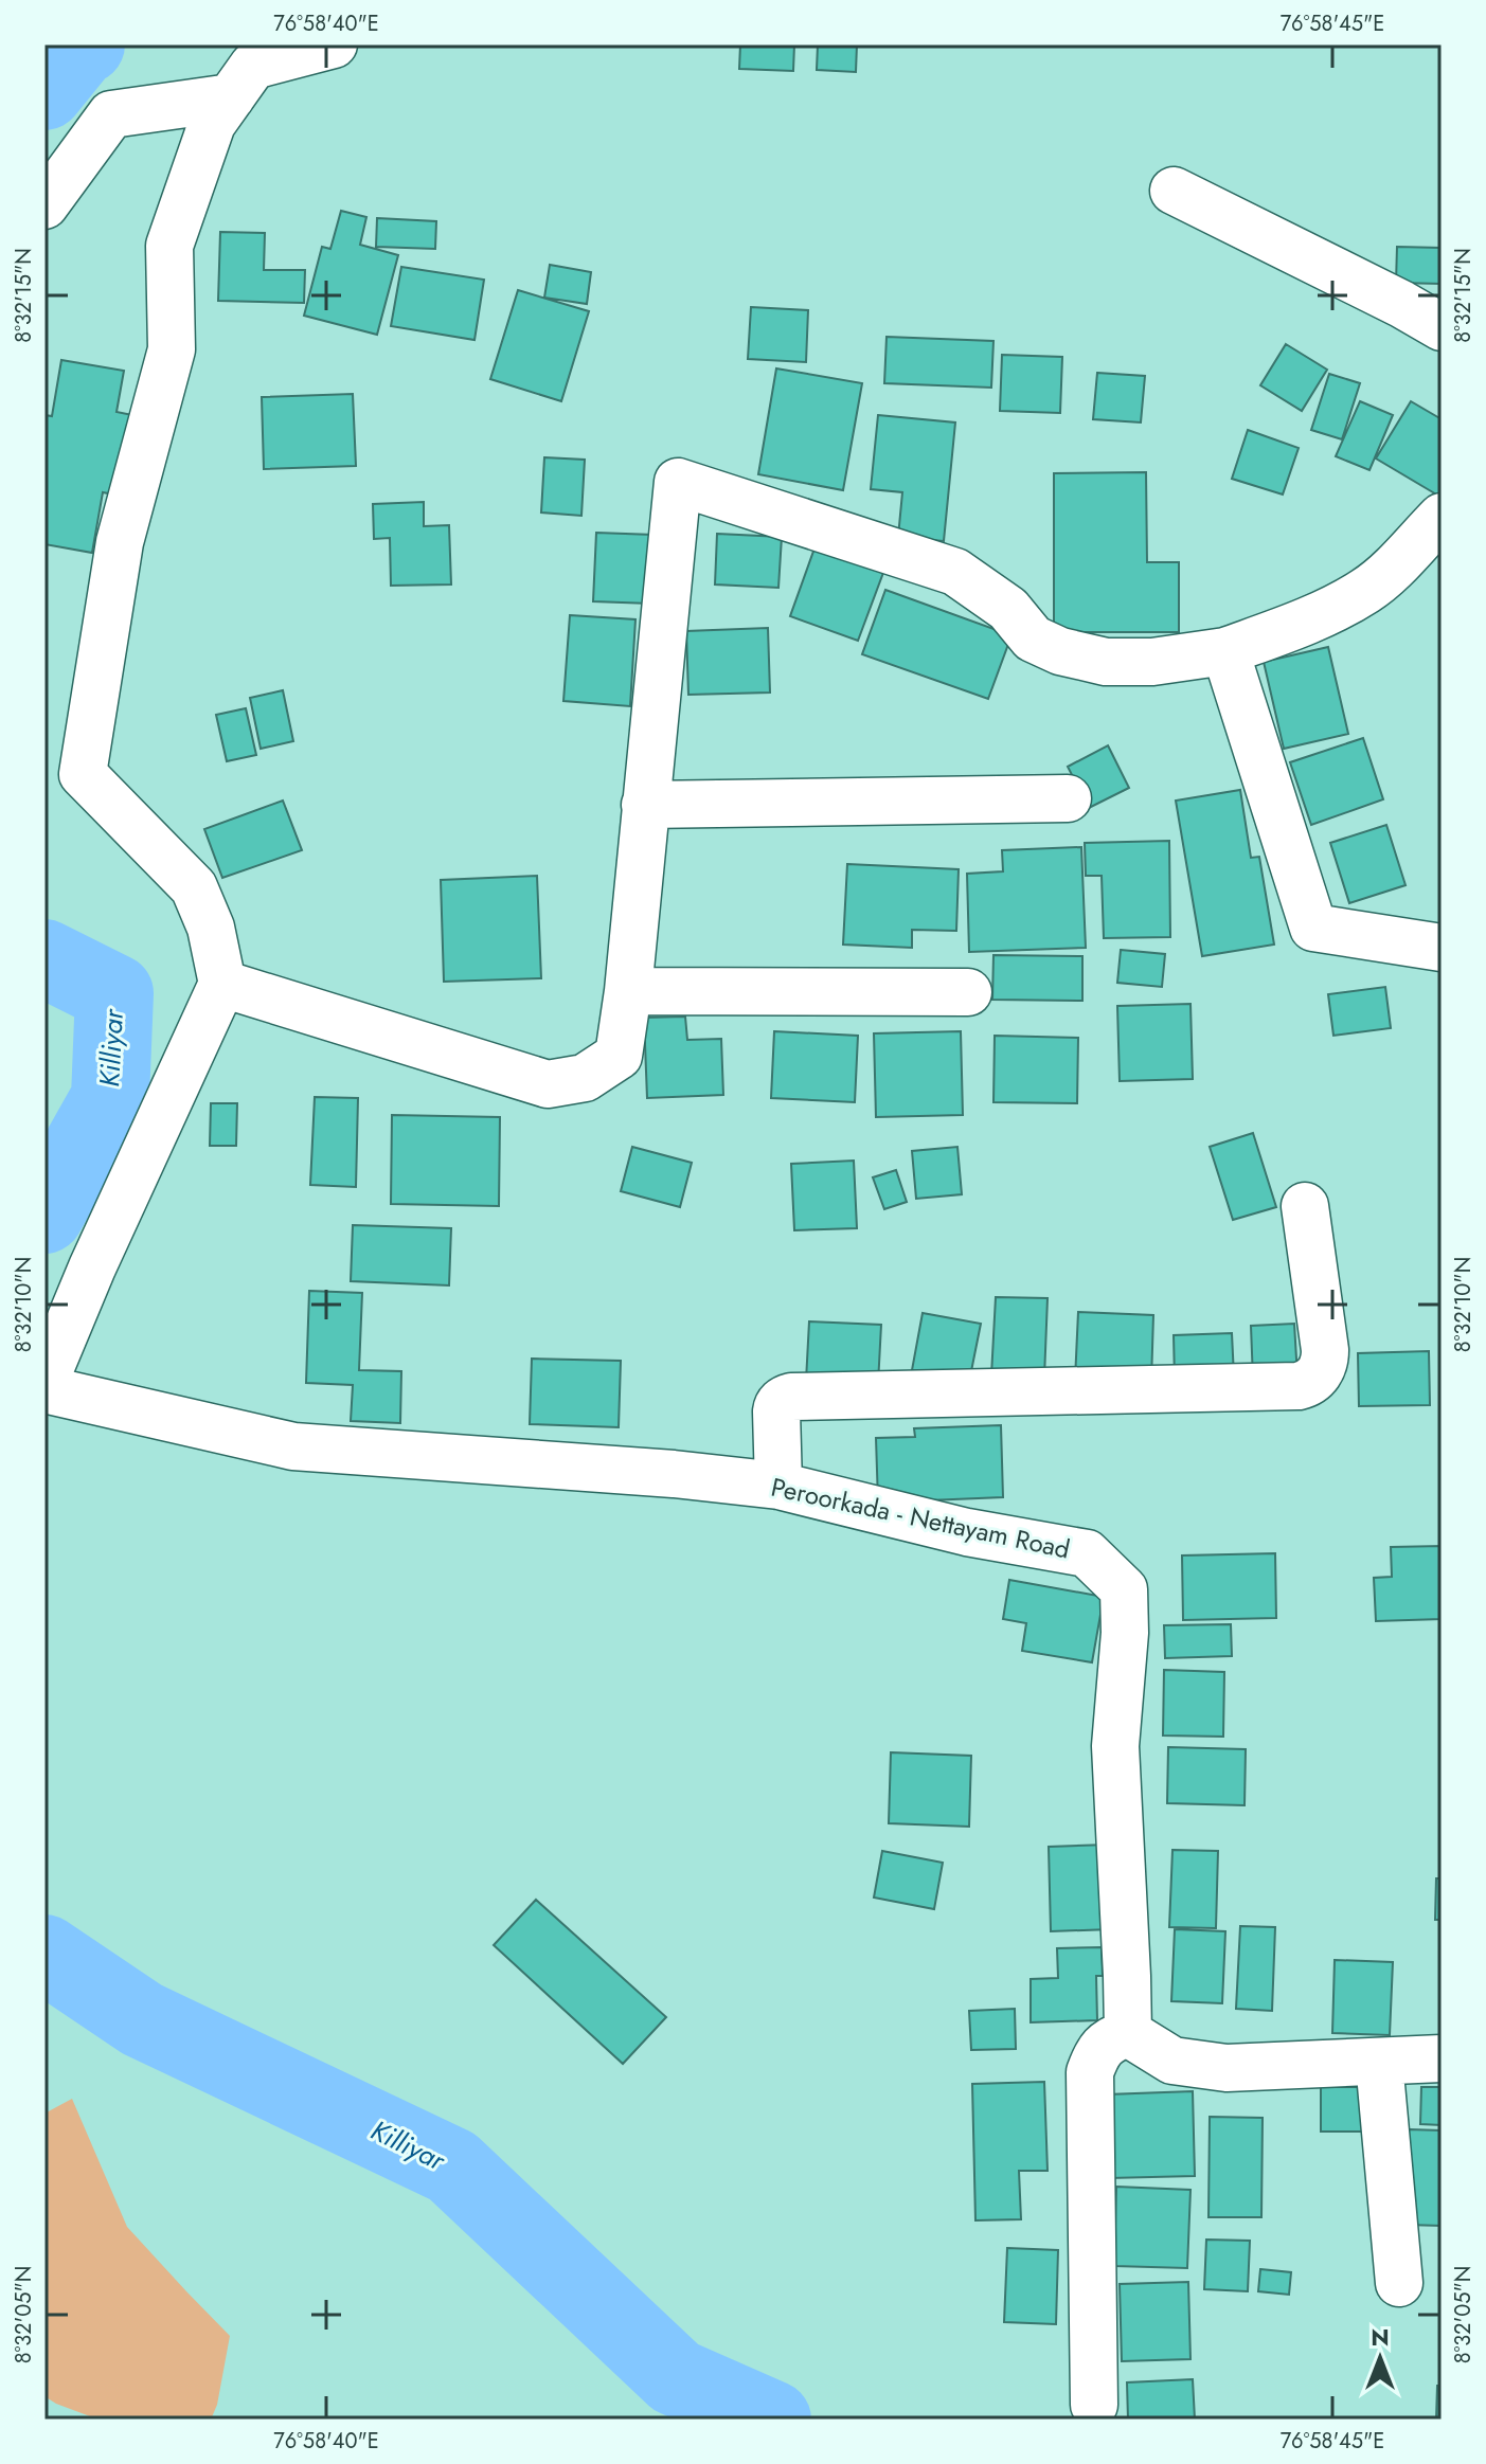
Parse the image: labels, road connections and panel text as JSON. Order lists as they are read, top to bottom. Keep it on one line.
{"streets":{"street":["Peroorkada - Nettayam Road"]},"water":["Killiyar"],"north":"top","coordinates":["76°58'40\"E","76°58'45\"E","8°32'15\"N","8°32'10\"N","8°32'05\"N"]}
